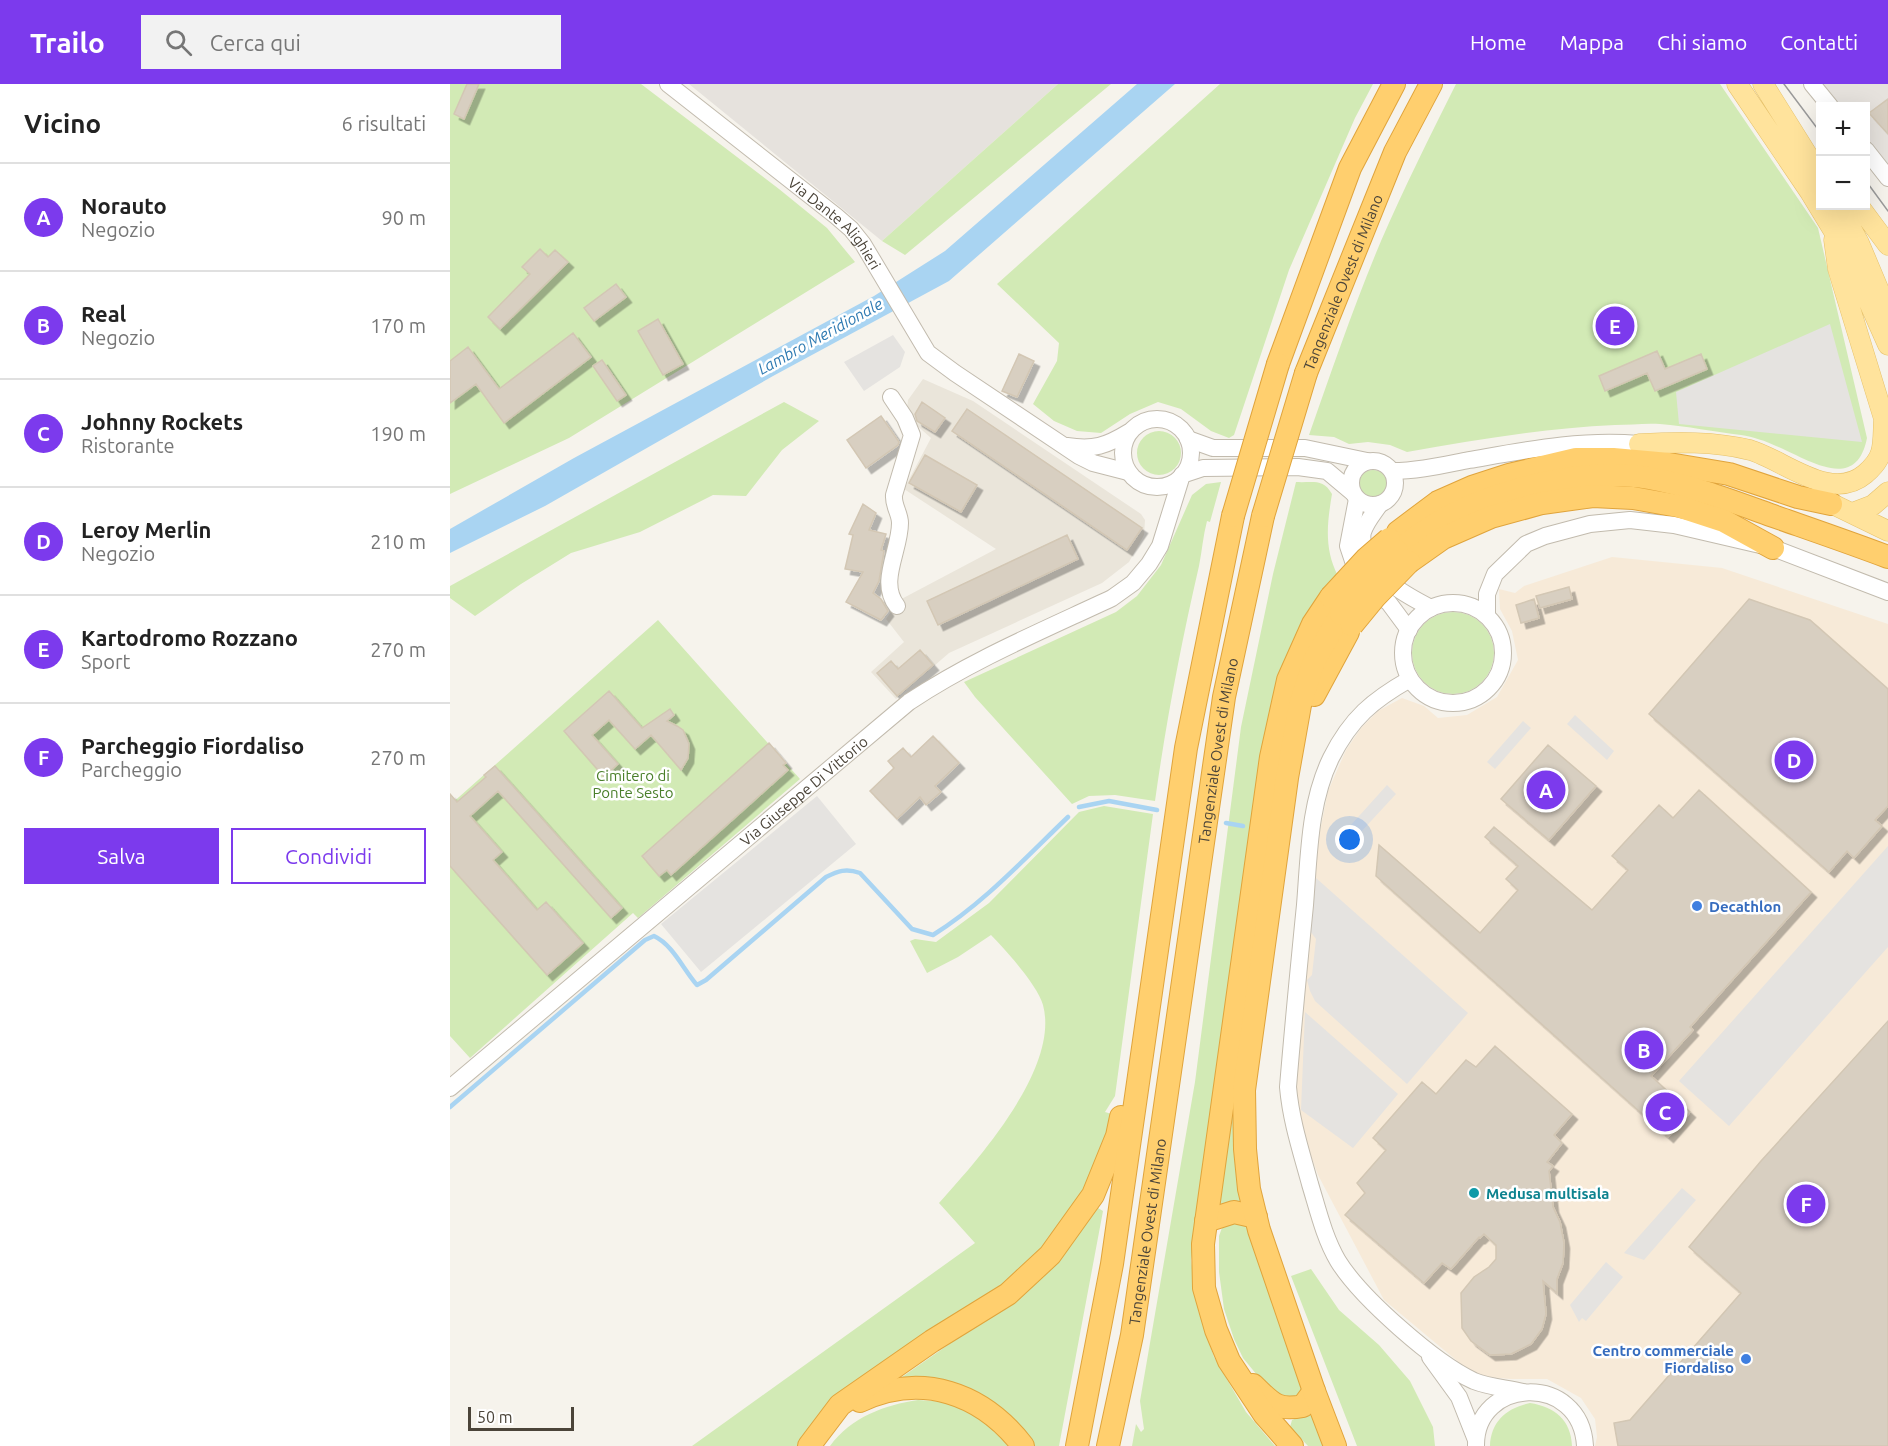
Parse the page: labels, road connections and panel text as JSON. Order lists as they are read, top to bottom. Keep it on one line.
{"streets":{"highway":["Tangenziale Ovest di Milano"],"street":["Via Dante Alighieri","Via Giuseppe Di Vittorio"]},"crossings":[["Via Dante Alighieri","Via Giuseppe Di Vittorio"]],"water":["Lambro Meridionale"],"parks":["Cimitero di Ponte Sesto"],"places":["Decathlon","Medusa multisala","Centro commerciale Fiordaliso"],"scale_bar":"50 m","page":{"header":"Trailo","search":"Cerca qui","nav":["Home","Mappa","Chi siamo","Contatti"],"heading":["Vicino","6 risultati"],"map_buttons":["+","−"],"list":[{"mark":"A","name":"Norauto","note":"Negozio","value":"90 m"},{"mark":"B","name":"Real","note":"Negozio","value":"170 m"},{"mark":"C","name":"Johnny Rockets","note":"Ristorante","value":"190 m"},{"mark":"D","name":"Leroy Merlin","note":"Negozio","value":"210 m"},{"mark":"E","name":"Kartodromo Rozzano","note":"Sport","value":"270 m"},{"mark":"F","name":"Parcheggio Fiordaliso","note":"Parcheggio","value":"270 m"}],"pins":["E","D","A","B","C","F"],"buttons":["Salva","Condividi"],"scale":"50 m"}}
